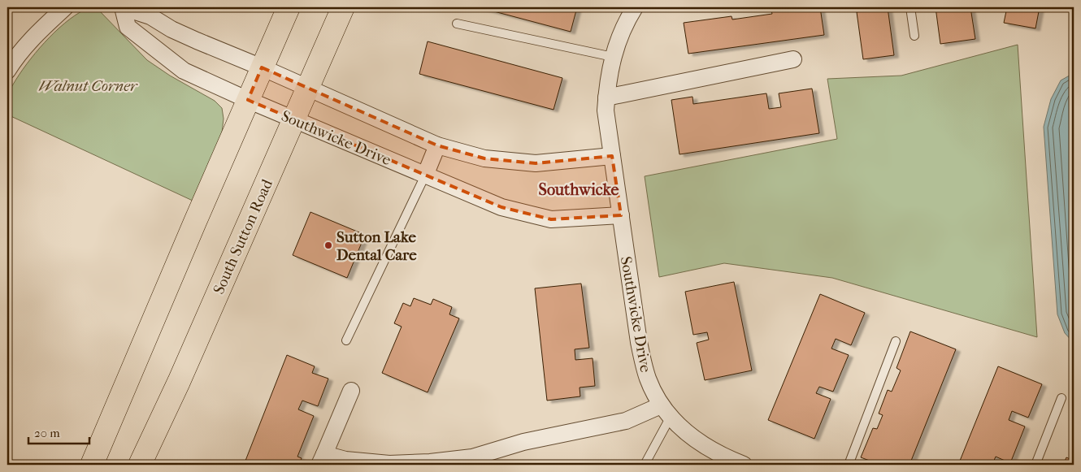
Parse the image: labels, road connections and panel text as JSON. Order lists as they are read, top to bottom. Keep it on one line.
{"streets":{"main road":["South Sutton Road"],"street":["Southwicke Drive"]},"crossings":[["Southwicke Drive","South Sutton Road"]],"districts":["Southwicke"],"parks":["Walnut Corner"],"places":["Sutton Lake Dental Care"],"scale_bar":"20 m"}
